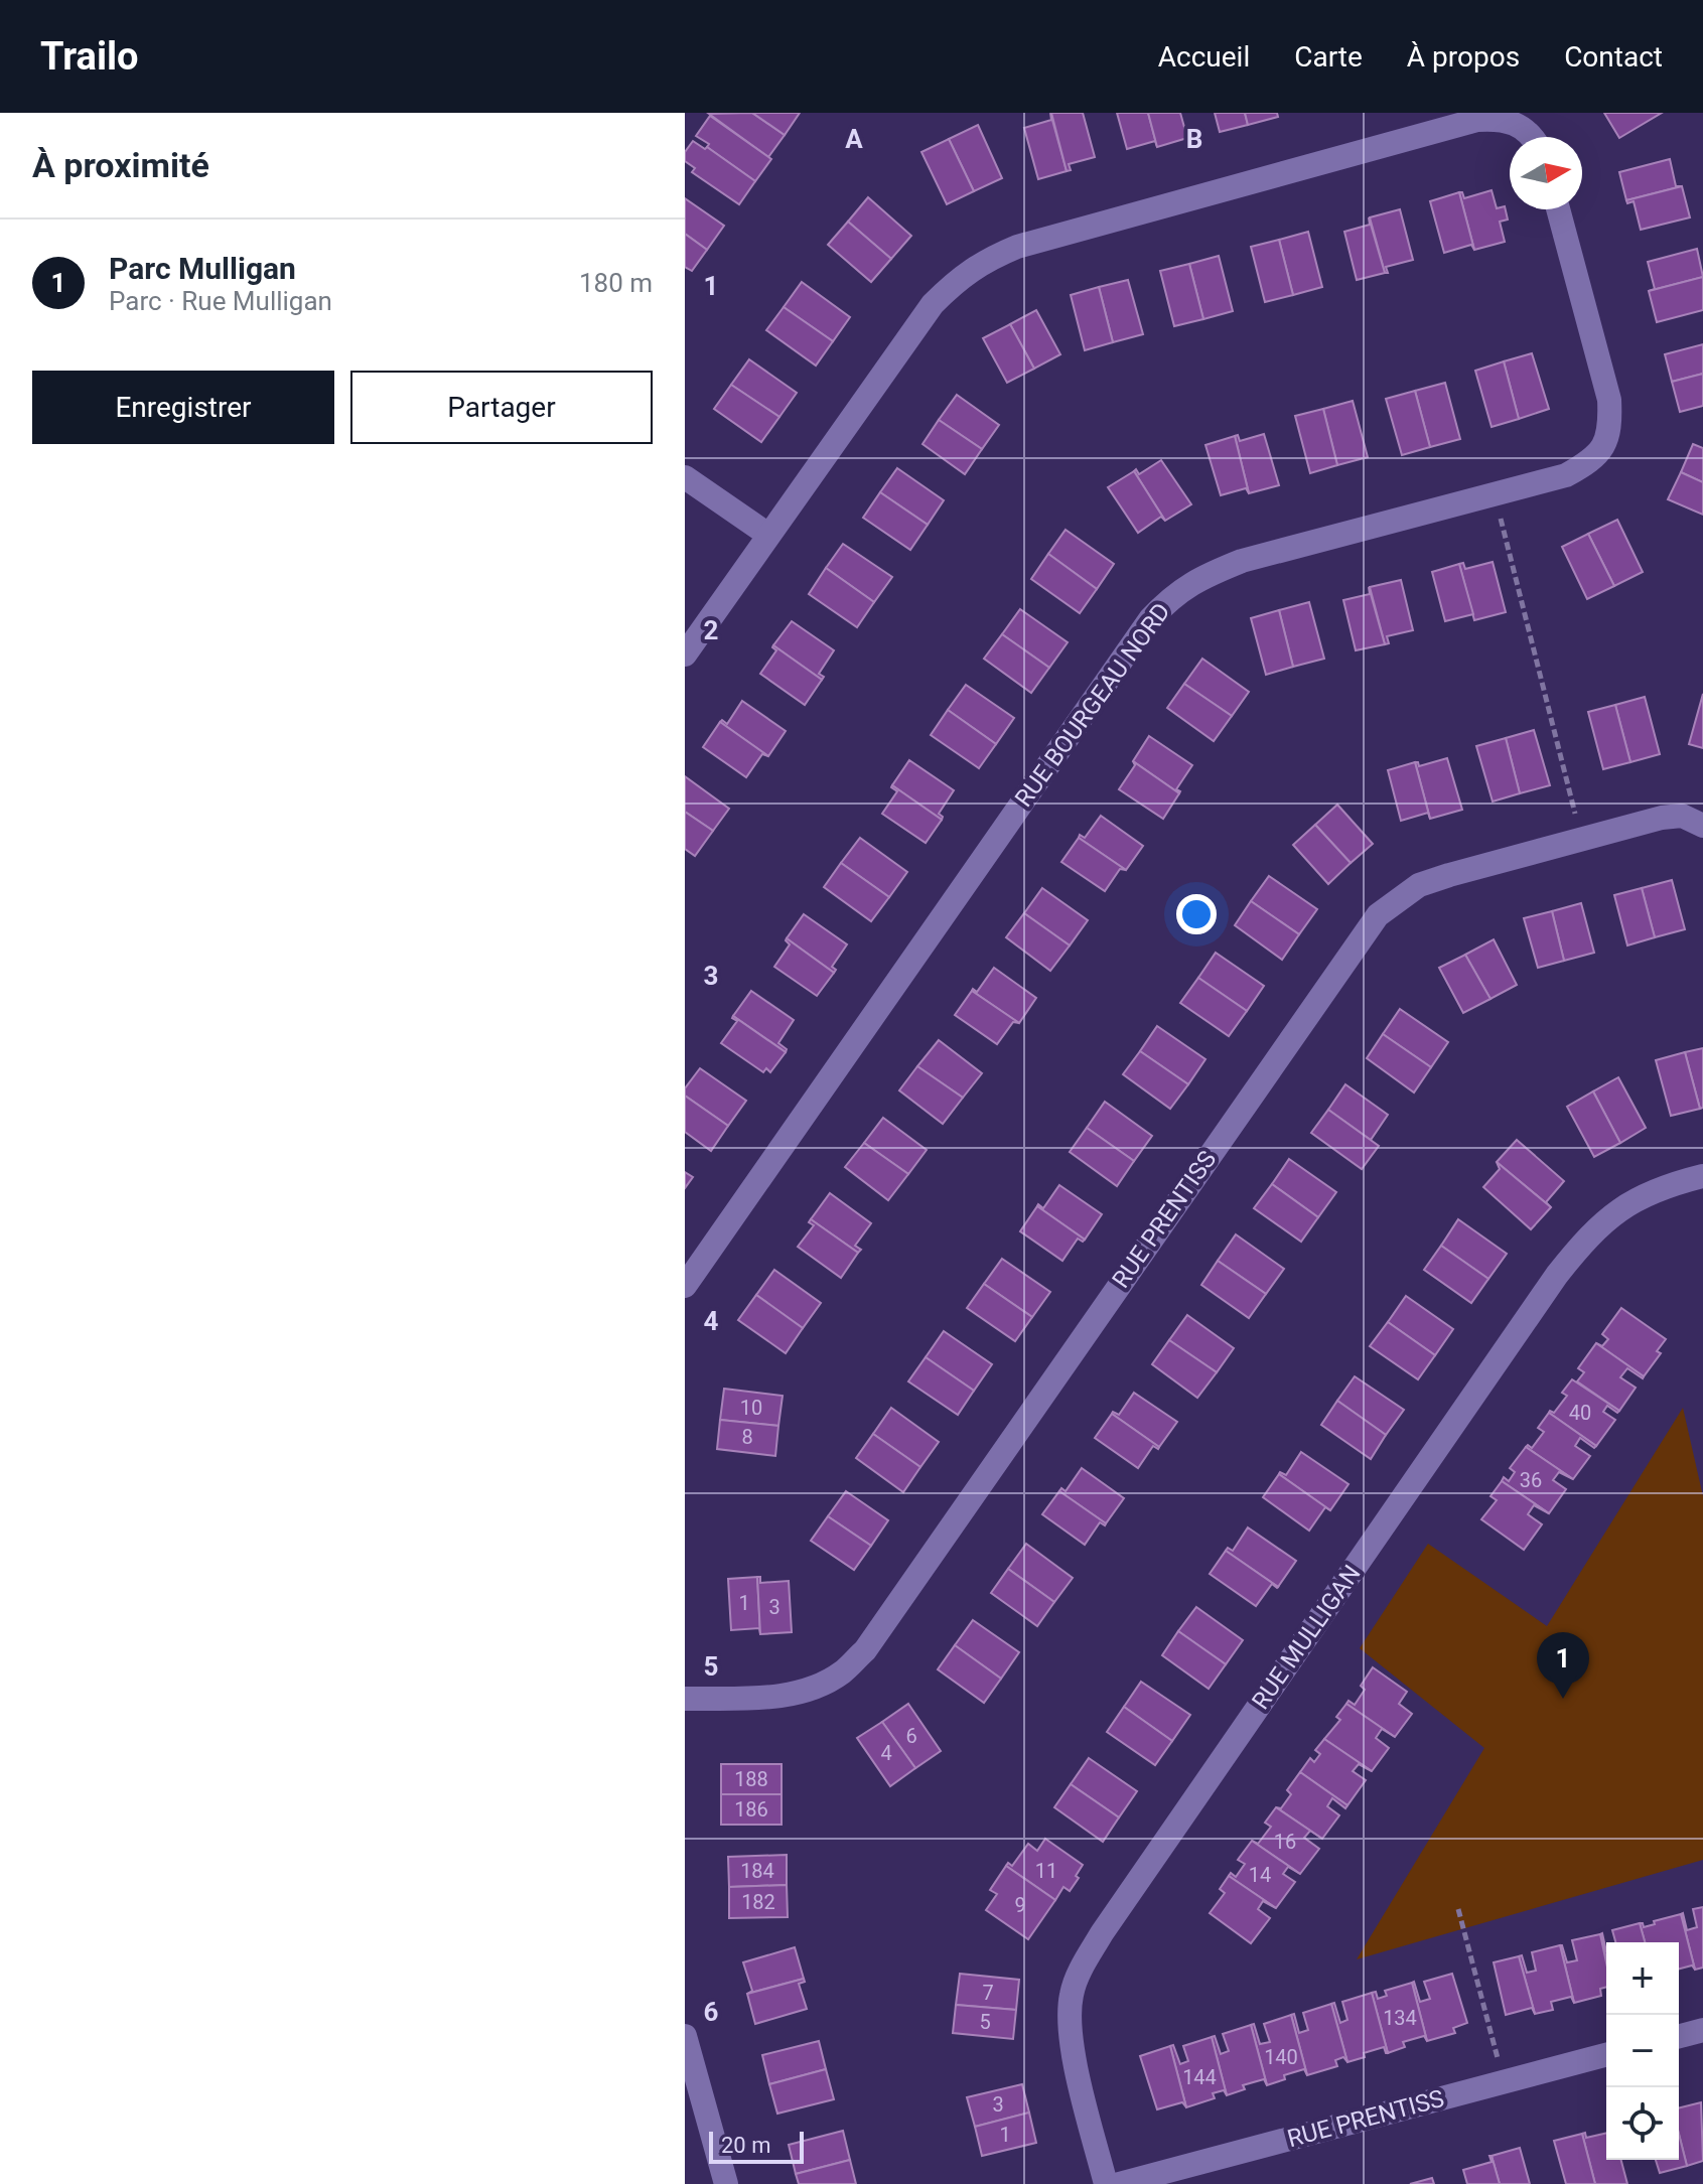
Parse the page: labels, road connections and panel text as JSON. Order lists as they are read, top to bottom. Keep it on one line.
{"streets":{"street":["RUE BOURGEAU NORD","RUE PRENTISS","RUE MULLIGAN"]},"house_numbers":["10","40","8","36","1","3","6","4","188","186","16","184","11","14","182","9","7","134","5","140","144","3","1"],"scale_bar":"20 m","north":"right","page":{"header":"Trailo","nav":["Accueil","Carte","À propos","Contact"],"heading":"À proximité","list":[{"mark":"1","name":"Parc Mulligan","note":"Parc · Rue Mulligan","value":"180 m"}],"buttons":["Enregistrer","Partager"],"pins":"1","map_buttons":["+","−"],"scale":"20 m"},"grid":{"columns":["A","B"],"rows":["1","2","3","4","5","6"]}}
